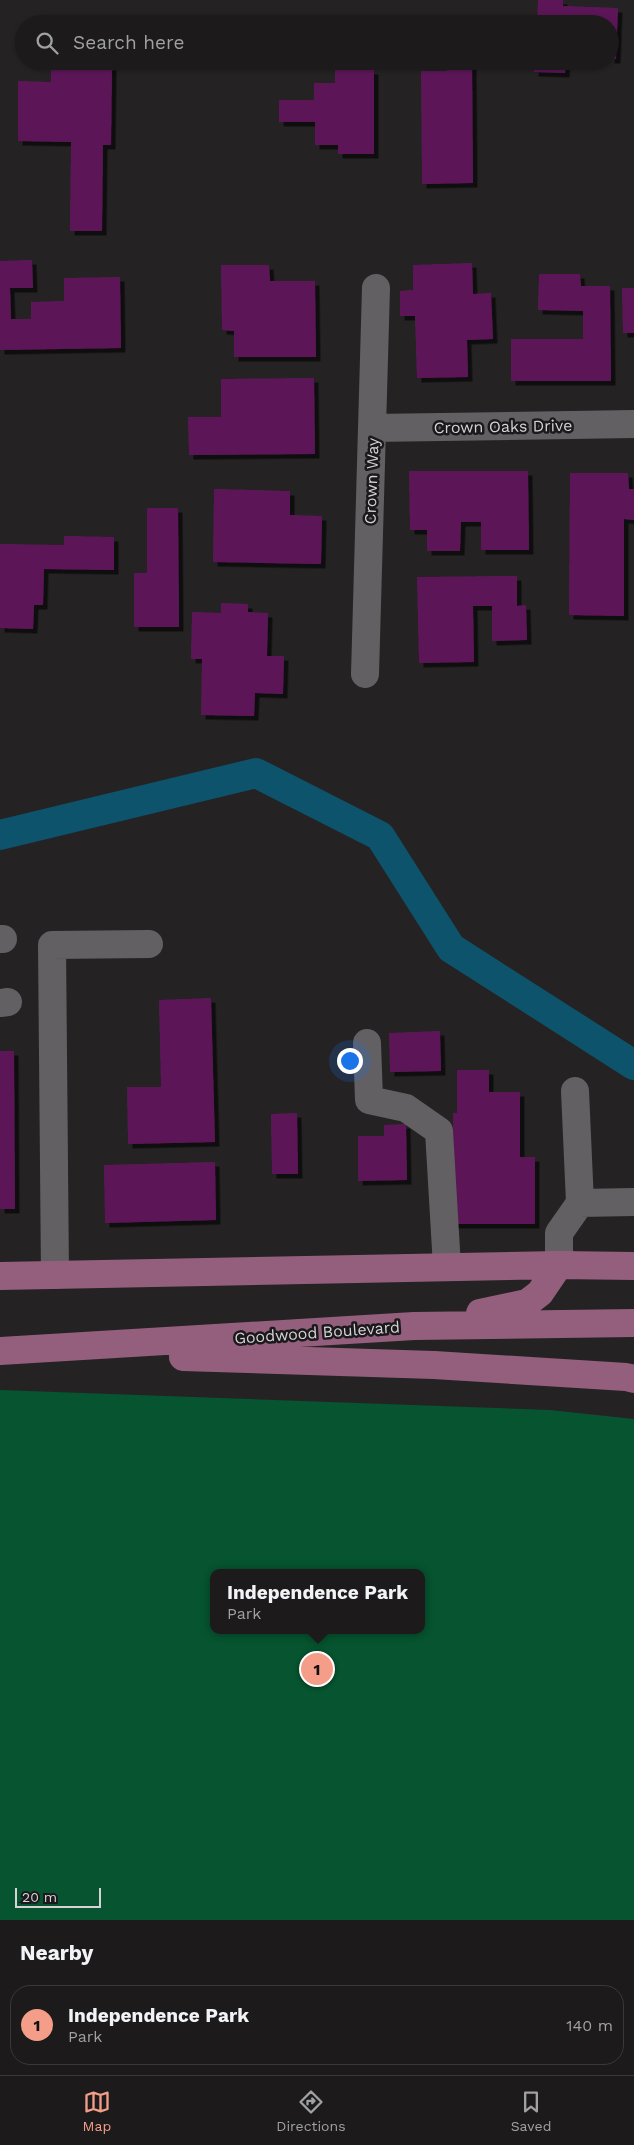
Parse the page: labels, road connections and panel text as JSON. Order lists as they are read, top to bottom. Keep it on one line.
{"streets":{"main road":["Goodwood Boulevard"],"street":["Crown Oaks Drive","Crown Way"]},"crossings":[["Crown Oaks Drive","Crown Way"]],"scale_bar":"20 m","page":{"search":"Search here","popup":["Independence Park","Park"],"pins":"1","scale":"20 m","heading":"Nearby","list":[{"mark":"1","name":"Independence Park","note":"Park","value":"140 m"}],"nav":["Map","Directions","Saved"]}}
